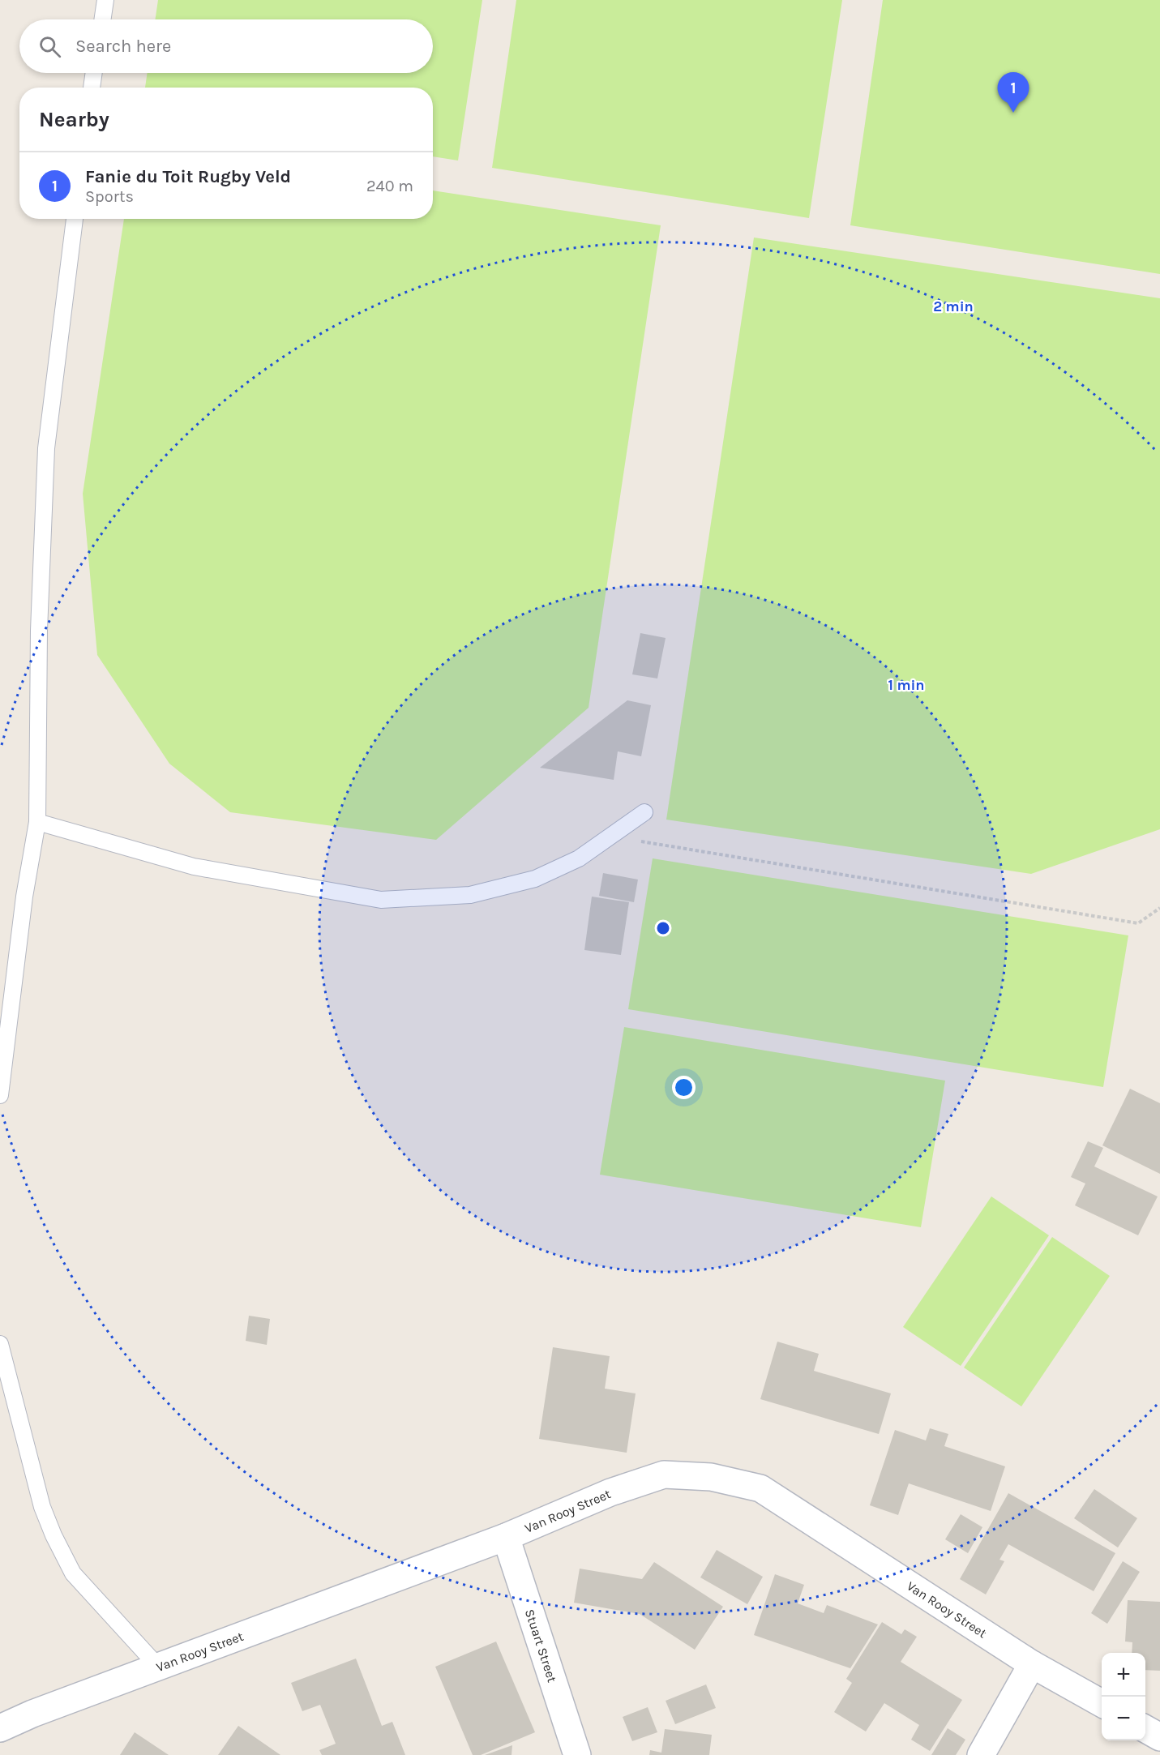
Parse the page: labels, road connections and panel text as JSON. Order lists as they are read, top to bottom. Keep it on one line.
{"streets":{"street":["Van Rooy Street","Stuart Street"]},"crossings":[["Van Rooy Street","Stuart Street"]],"page":{"search":"Search here","pins":"1","heading":"Nearby","list":[{"mark":"1","name":"Fanie du Toit Rugby Veld","note":"Sports","value":"240 m"}],"map_buttons":["+","−"]},"rings":["2 min","1 min"]}
